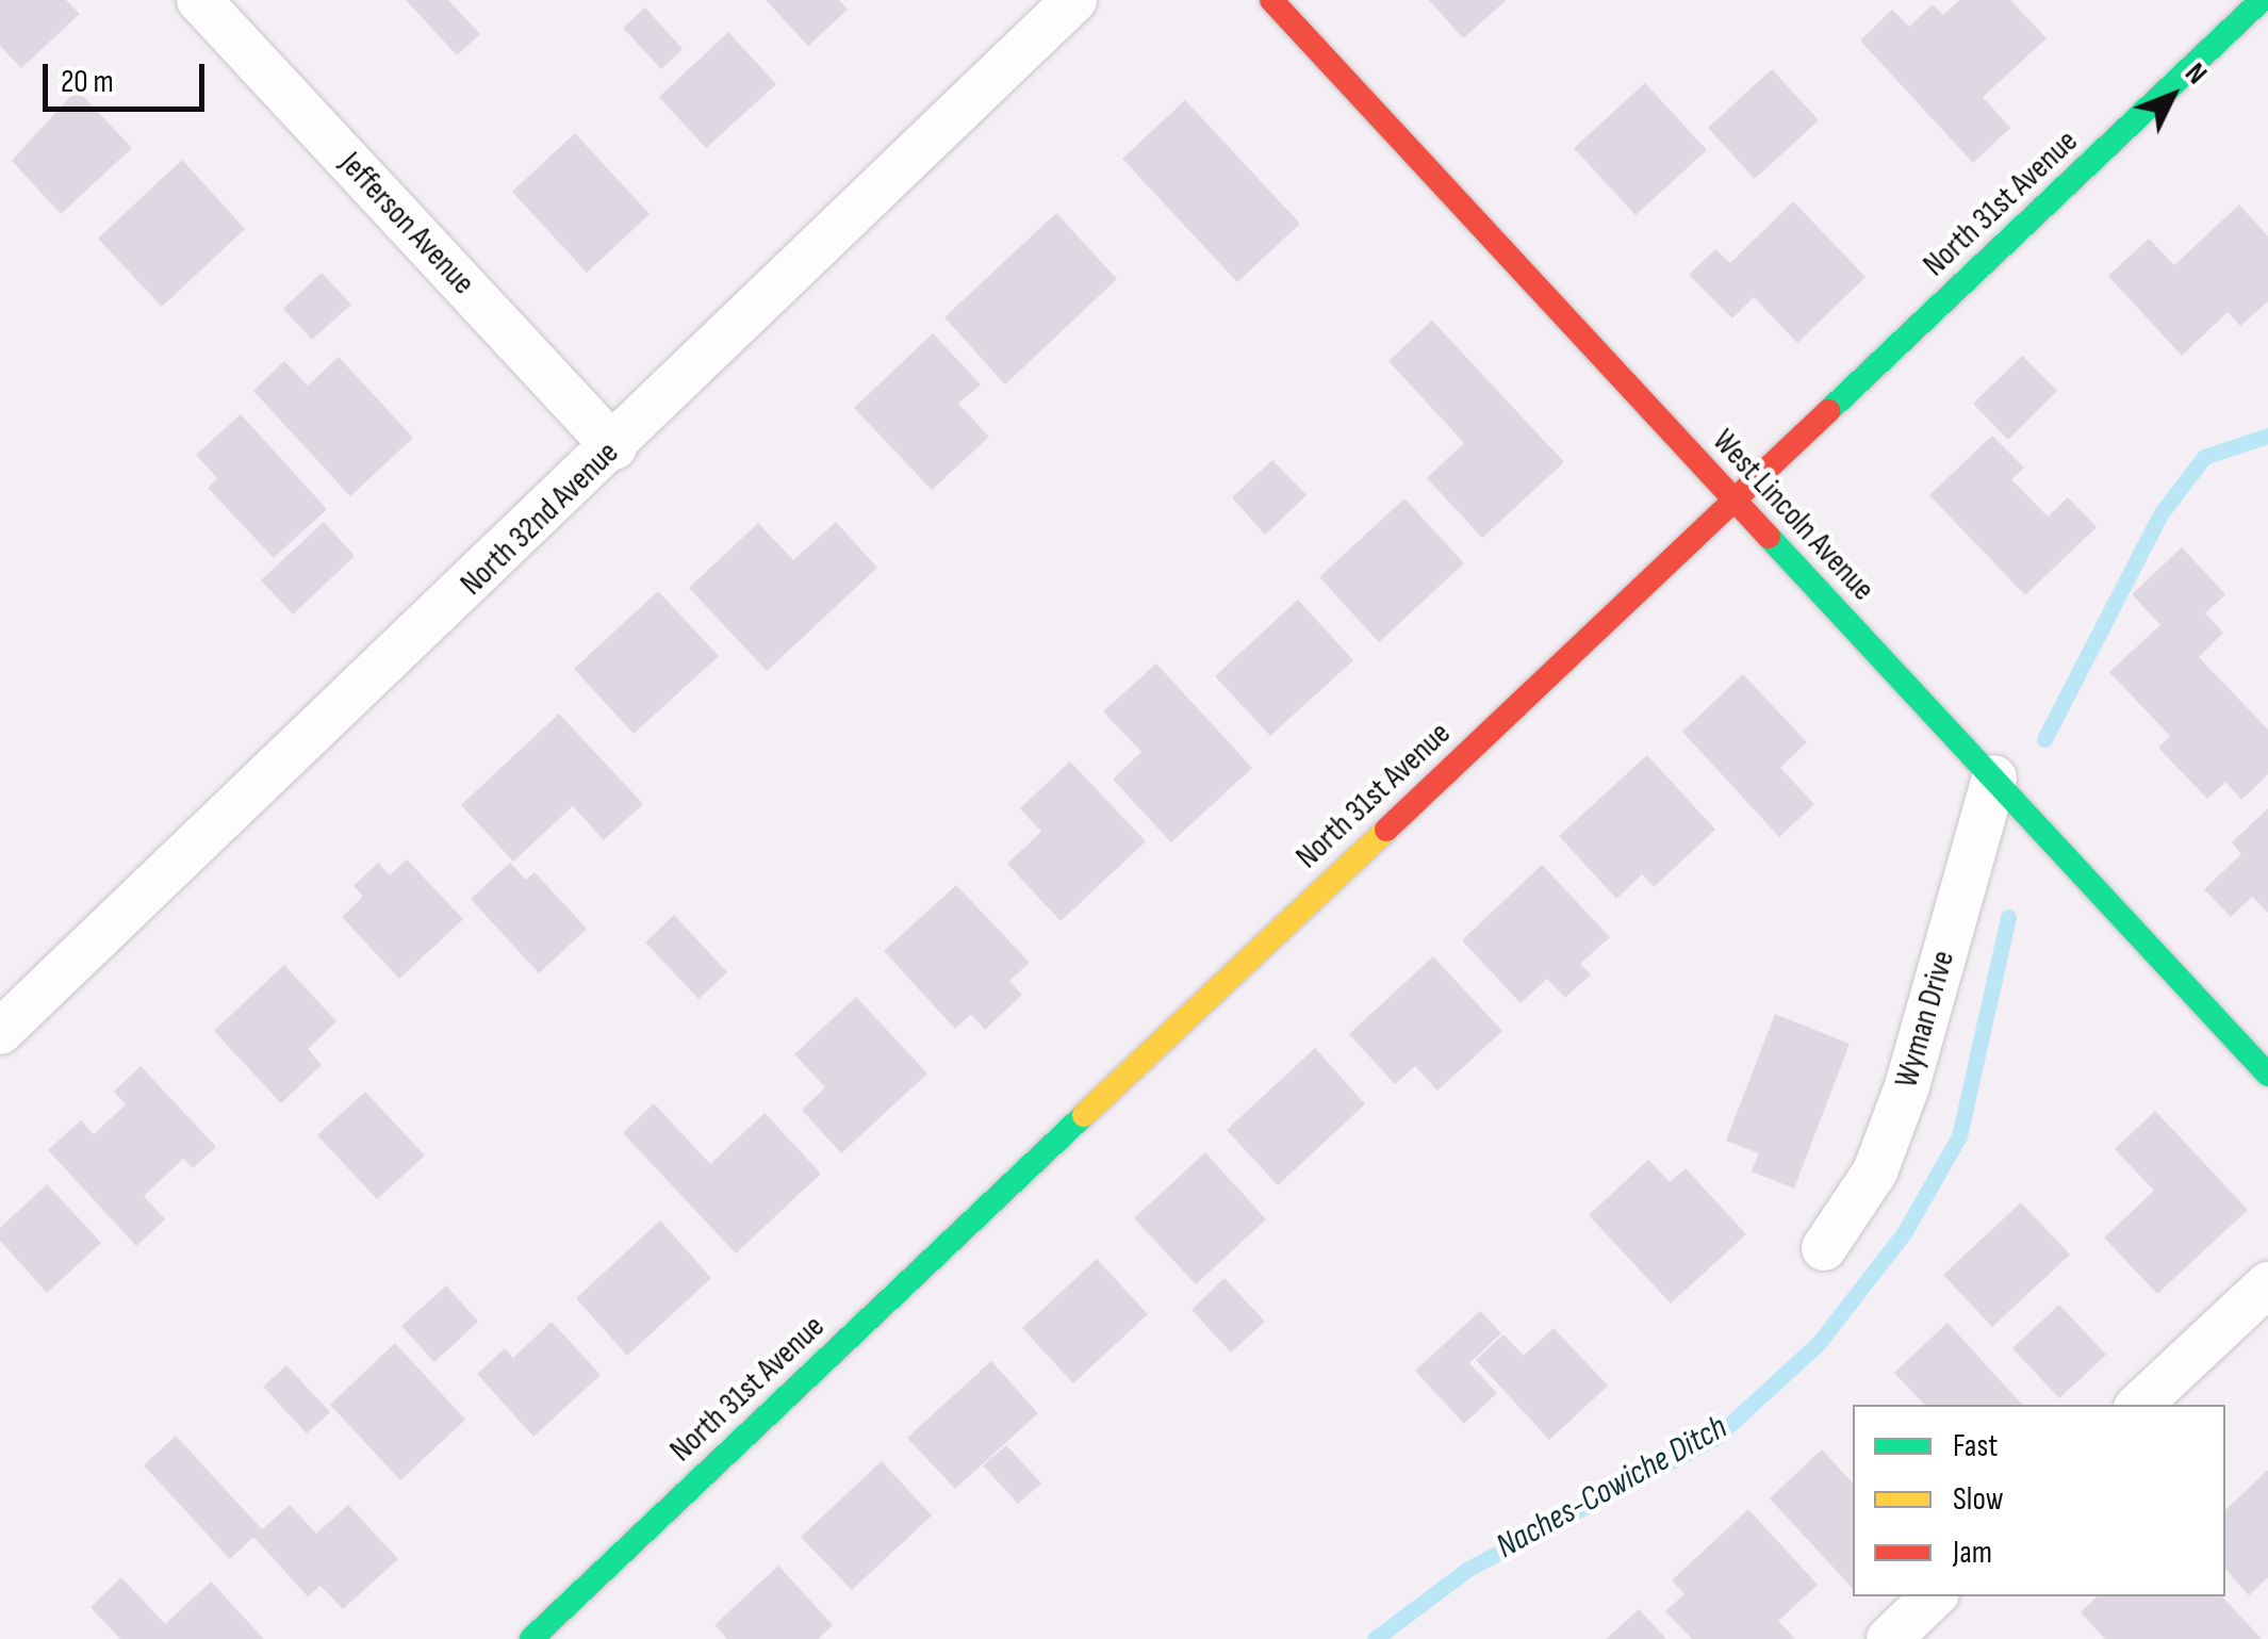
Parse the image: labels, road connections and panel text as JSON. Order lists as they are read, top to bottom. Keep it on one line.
{"streets":{"street":["North 31st Avenue","Jefferson Avenue","West Lincoln Avenue","North 32nd Avenue","Wyman Drive"]},"crossings":[["North 31st Avenue","West Lincoln Avenue"],["Jefferson Avenue","North 32nd Avenue"],["West Lincoln Avenue","Wyman Drive"]],"water":["Naches-Cowiche Ditch"],"legend":["Fast","Slow","Jam"],"scale_bar":"20 m","north":"top right"}
